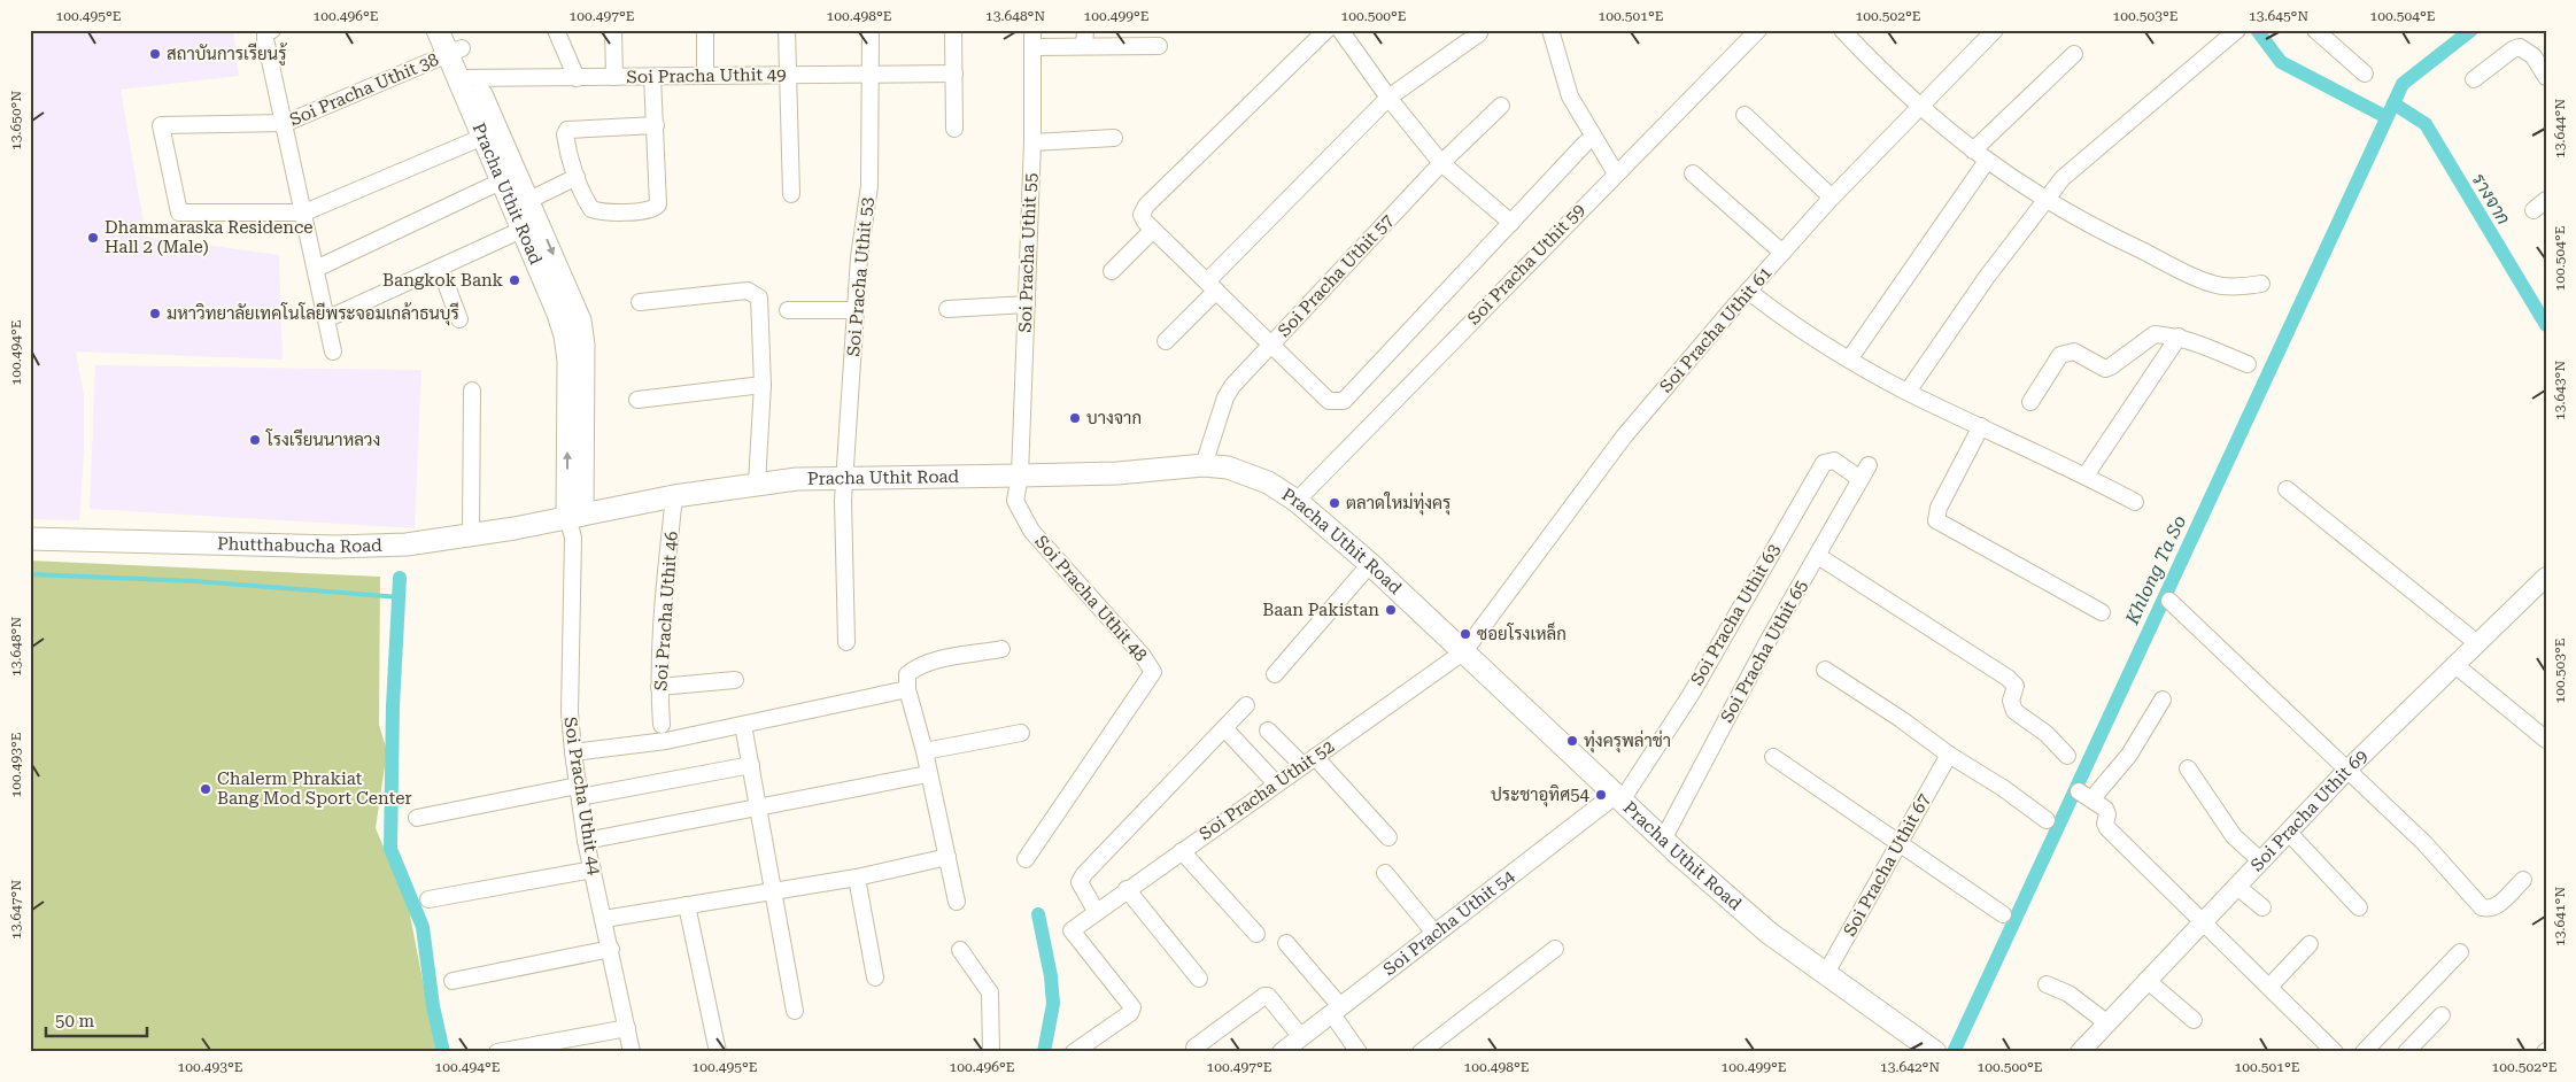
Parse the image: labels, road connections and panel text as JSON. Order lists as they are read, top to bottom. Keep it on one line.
{"streets":{"main road":["Pracha Uthit Road","Phutthabucha Road"],"street":["Soi Pracha Uthit 49","Soi Pracha Uthit 38","Soi Pracha Uthit 55","Soi Pracha Uthit 59","Soi Pracha Uthit 57","Soi Pracha Uthit 53","Soi Pracha Uthit 61","Soi Pracha Uthit 48","Soi Pracha Uthit 46","Soi Pracha Uthit 63","Soi Pracha Uthit 65","Soi Pracha Uthit 52","Soi Pracha Uthit 44","Soi Pracha Uthit 69","Soi Pracha Uthit 67","Soi Pracha Uthit 54"]},"crossings":[["Soi Pracha Uthit 49","Pracha Uthit Road"],["Soi Pracha Uthit 49","Soi Pracha Uthit 53"],["Soi Pracha Uthit 38","Pracha Uthit Road"],["Pracha Uthit Road","Soi Pracha Uthit 55"],["Pracha Uthit Road","Soi Pracha Uthit 59"],["Pracha Uthit Road","Soi Pracha Uthit 57"],["Pracha Uthit Road","Soi Pracha Uthit 53"],["Pracha Uthit Road","Soi Pracha Uthit 61"],["Pracha Uthit Road","Phutthabucha Road"],["Pracha Uthit Road","Soi Pracha Uthit 48"],["Pracha Uthit Road","Soi Pracha Uthit 46"],["Pracha Uthit Road","Soi Pracha Uthit 63"],["Pracha Uthit Road","Soi Pracha Uthit 65"],["Pracha Uthit Road","Soi Pracha Uthit 52"],["Pracha Uthit Road","Soi Pracha Uthit 44"],["Pracha Uthit Road","Soi Pracha Uthit 67"],["Pracha Uthit Road","Soi Pracha Uthit 54"],["Soi Pracha Uthit 55","Soi Pracha Uthit 48"],["Soi Pracha Uthit 61","Soi Pracha Uthit 52"],["Phutthabucha Road","Soi Pracha Uthit 44"],["Soi Pracha Uthit 63","Soi Pracha Uthit 65"],["Soi Pracha Uthit 63","Soi Pracha Uthit 54"]],"water":["รางจาก","Khlong Ta So"],"places":["สถาบันการเรียนรู้","Dhammaraska Residence Hall 2 (Male)","Bangkok Bank","มหาวิทยาลัยเทคโนโลยีพระจอมเกล้าธนบุรี","บางจาก","โรงเรียนนาหลวง","ตลาดใหม่ทุ่งครุ","Baan Pakistan","ซอยโรงเหล็ก","ทุ่งครุพล่าช่า","Chalerm Phrakiat Bang Mod Sport Center","ประชาอุทิศ54"],"scale_bar":"50 m","coordinates":["100.495°E","100.496°E","100.497°E","100.498°E","13.648°N","100.499°E","100.500°E","100.501°E","100.502°E","100.503°E","13.645°N","100.504°E","13.650°N","13.644°N","100.494°E","13.643°N","100.493°E","13.647°N","13.641°N","13.642°N"]}
